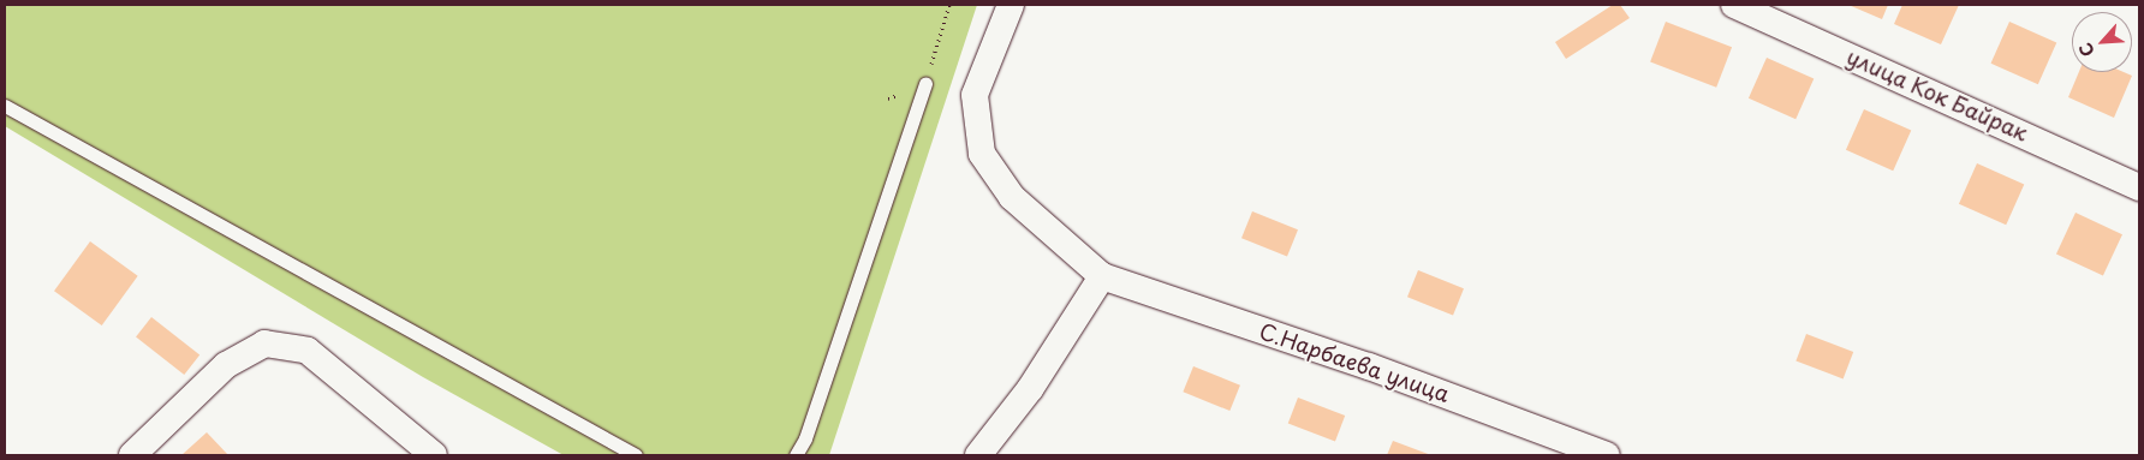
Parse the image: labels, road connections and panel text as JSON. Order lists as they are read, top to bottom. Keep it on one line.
{"streets":{"street":["улица Кок Байрак","С.Нарбаева улица"]},"north":"bottom left"}
